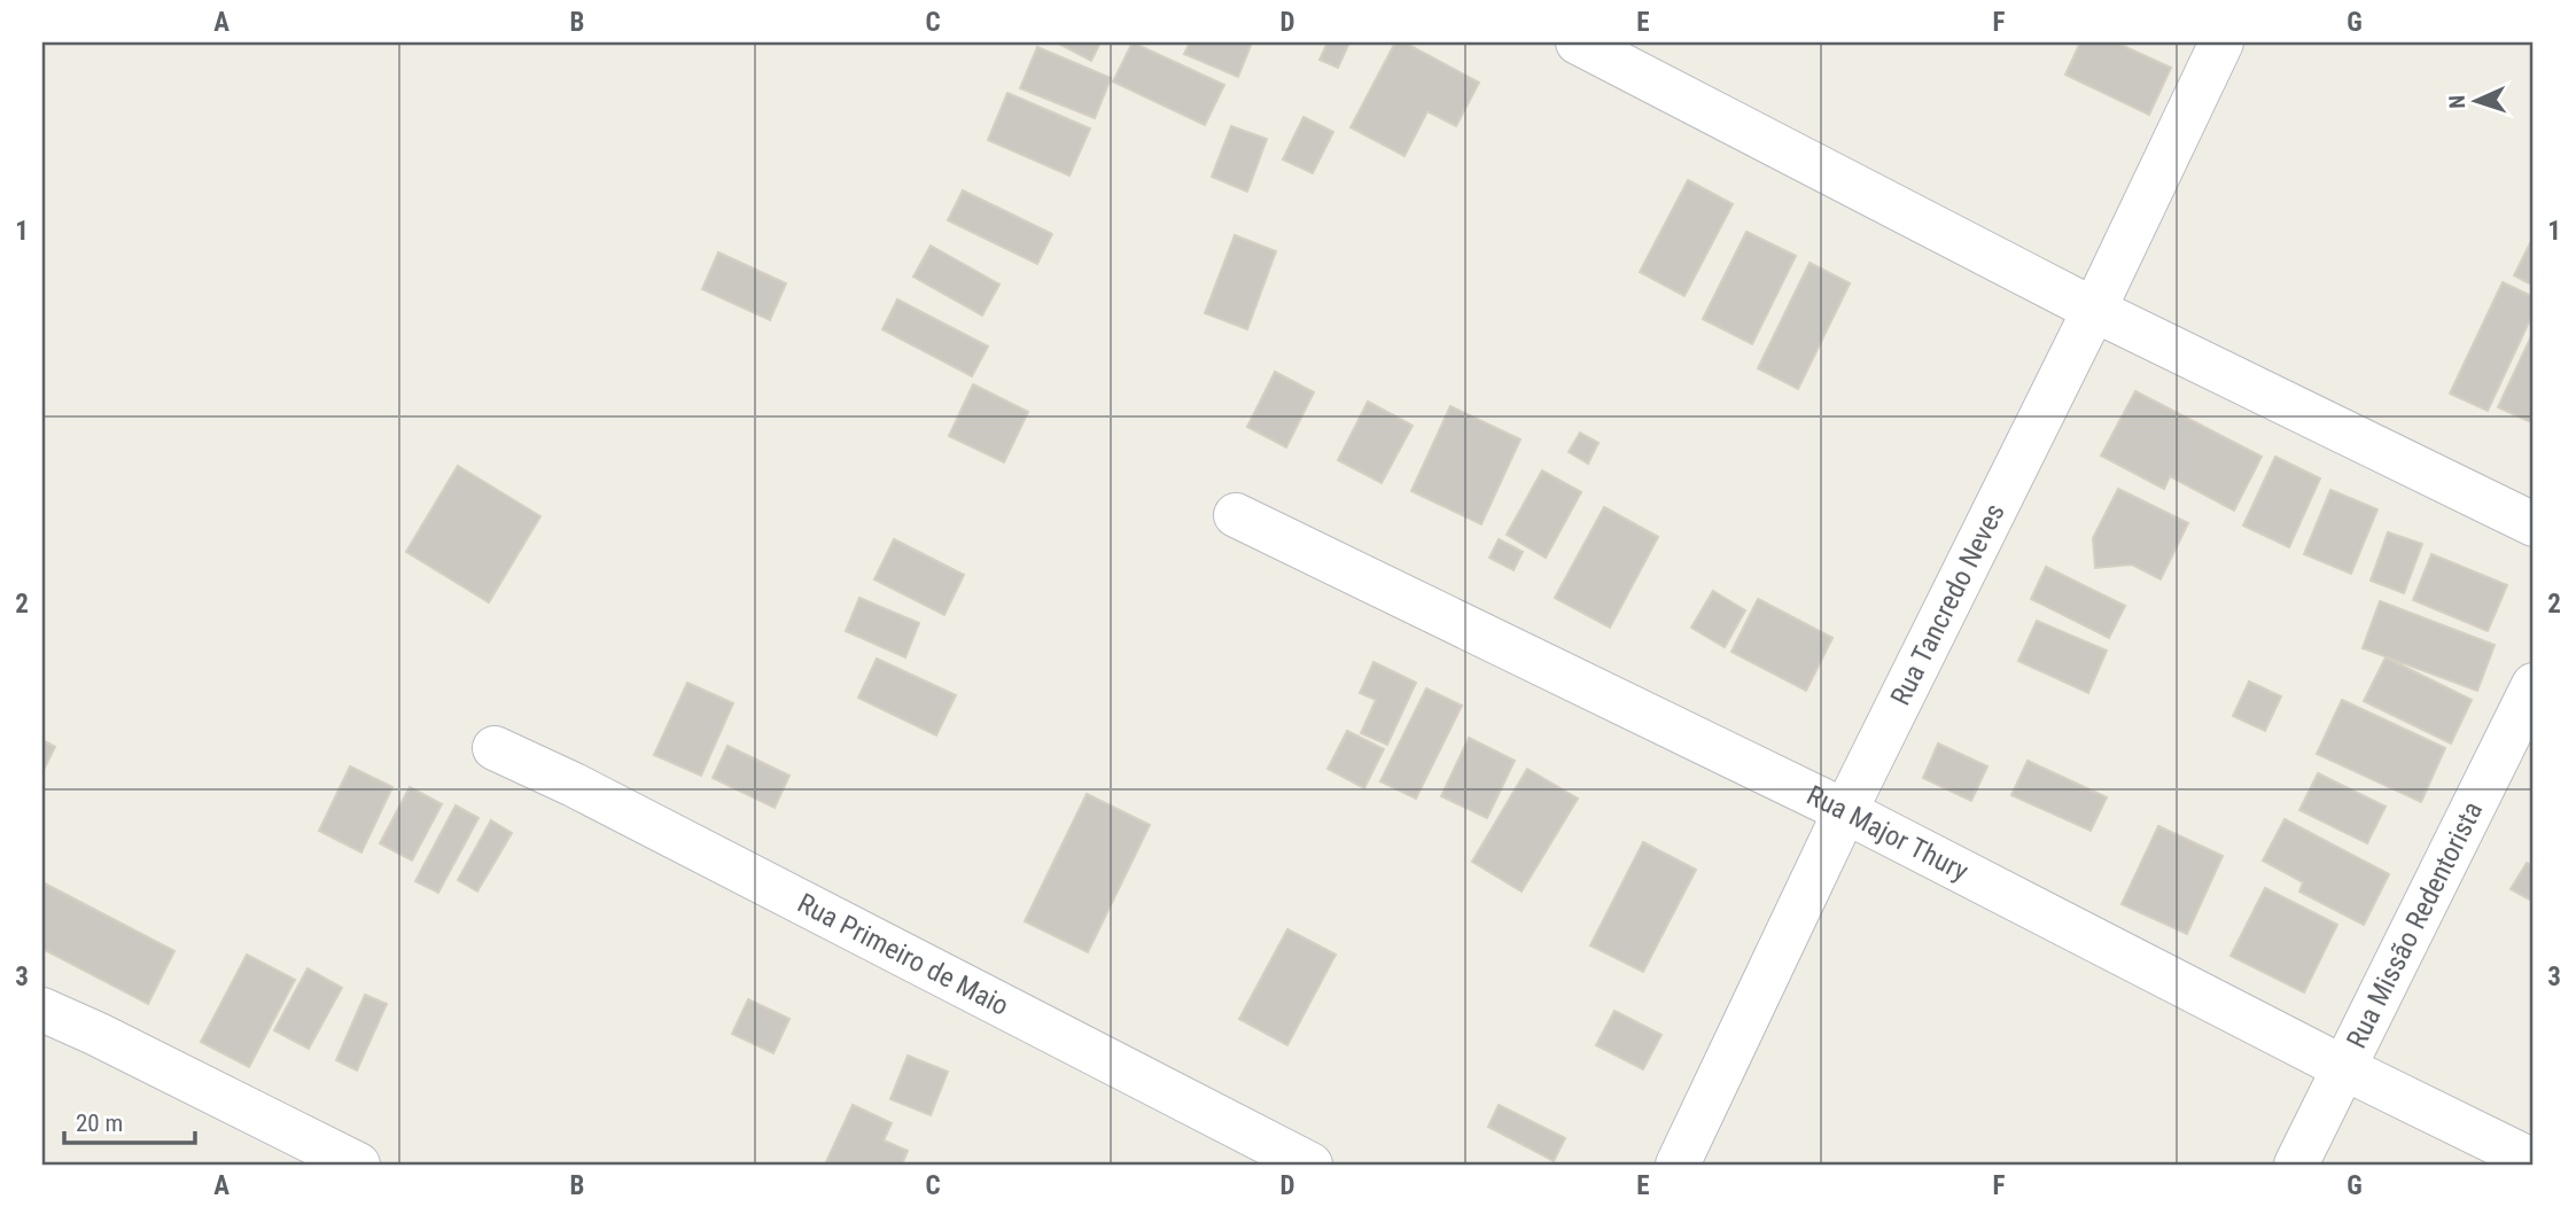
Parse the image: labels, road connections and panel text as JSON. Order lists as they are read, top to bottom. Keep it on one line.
{"streets":{"street":["Rua Tancredo Neves","Rua Major Thury","Rua Missão Redentorista","Rua Primeiro de Maio"]},"crossings":[["Rua Tancredo Neves","Rua Major Thury"],["Rua Major Thury","Rua Missão Redentorista"]],"scale_bar":"20 m","north":"left","grid":{"columns":["A","B","C","D","E","F","G"],"rows":["1","2","3"]}}
